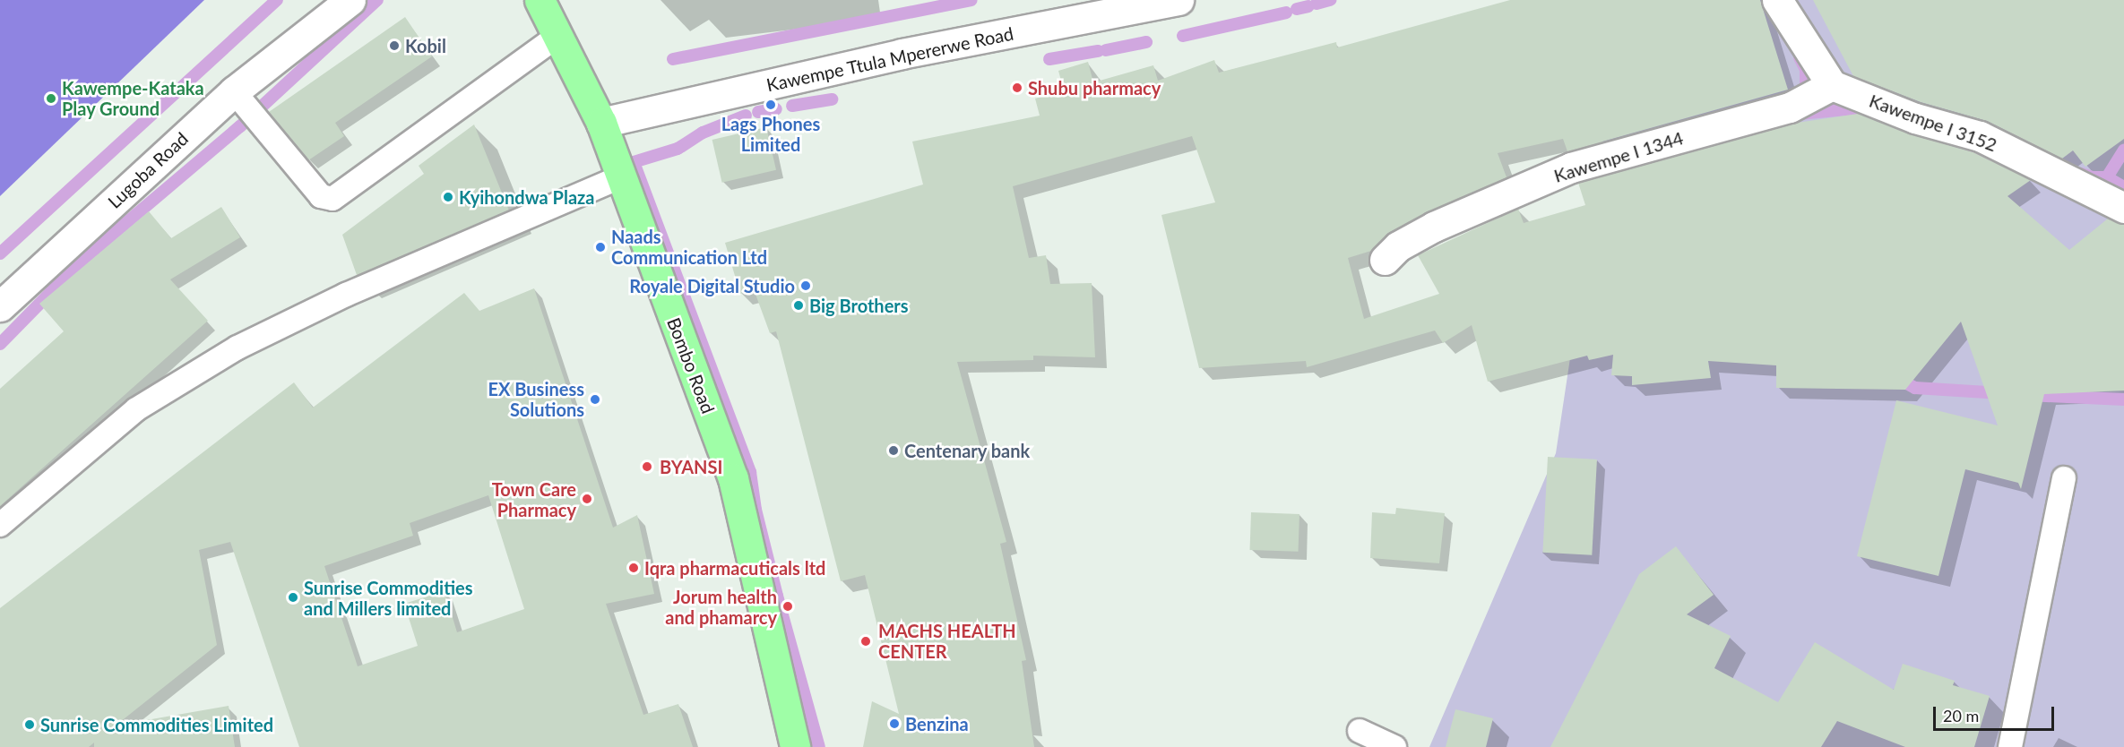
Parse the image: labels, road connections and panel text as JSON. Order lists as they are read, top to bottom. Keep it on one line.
{"streets":{"main road":["Bombo Road"],"street":["Kawempe Ttula Mpererwe Road","Kawempe I 3152","Kawempe I 1344","Lugoba Road"]},"crossings":[["Kawempe Ttula Mpererwe Road","Bombo Road"],["Kawempe I 3152","Kawempe I 1344"]],"places":["Kobil","Shubu pharmacy","Kawempe-Kataka Play Ground","Lags Phones Limited","Kyihondwa Plaza","Naads Communication Ltd","Royale Digital Studio","Big Brothers","EX Business Solutions","Centenary bank","BYANSI","Town Care Pharmacy","Iqra pharmacuticals ltd","Sunrise Commodities and Millers limited","Jorum health and phamarcy","MACHS HEALTH CENTER","Benzina","Sunrise Commodities Limited"],"scale_bar":"20 m"}
